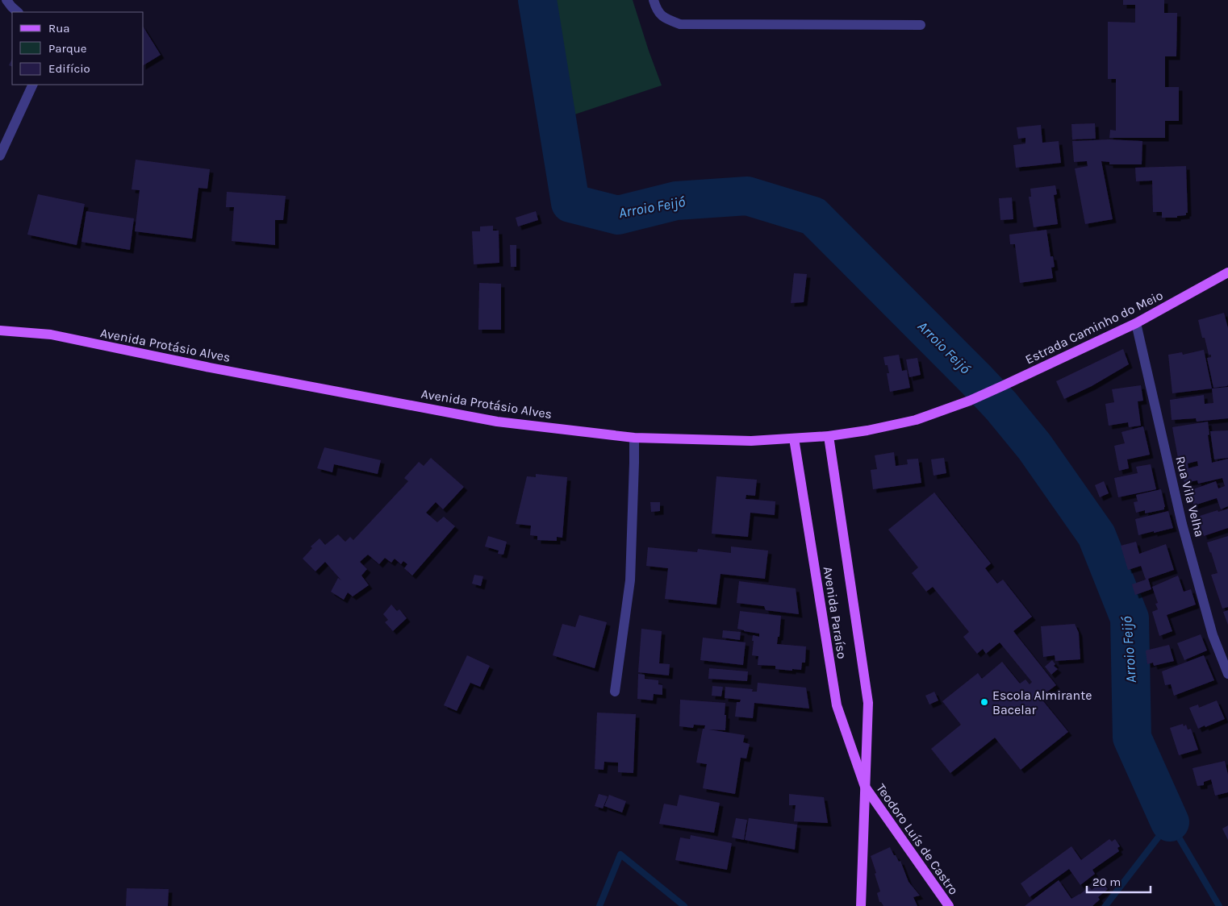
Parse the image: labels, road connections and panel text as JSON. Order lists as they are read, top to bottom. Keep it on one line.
{"streets":{"main road":["Estrada Caminho do Meio","Avenida Protásio Alves","Avenida Paraíso","Teodoro Luís de Castro"],"street":["Rua Vila Velha"]},"crossings":[["Estrada Caminho do Meio","Avenida Protásio Alves"],["Estrada Caminho do Meio","Rua Vila Velha"],["Avenida Protásio Alves","Avenida Paraíso"],["Avenida Paraíso","Teodoro Luís de Castro"]],"water":["Arroio Feijó"],"places":["Escola Almirante Bacelar"],"legend":["Rua","Parque","Edifício"],"scale_bar":"20 m"}
